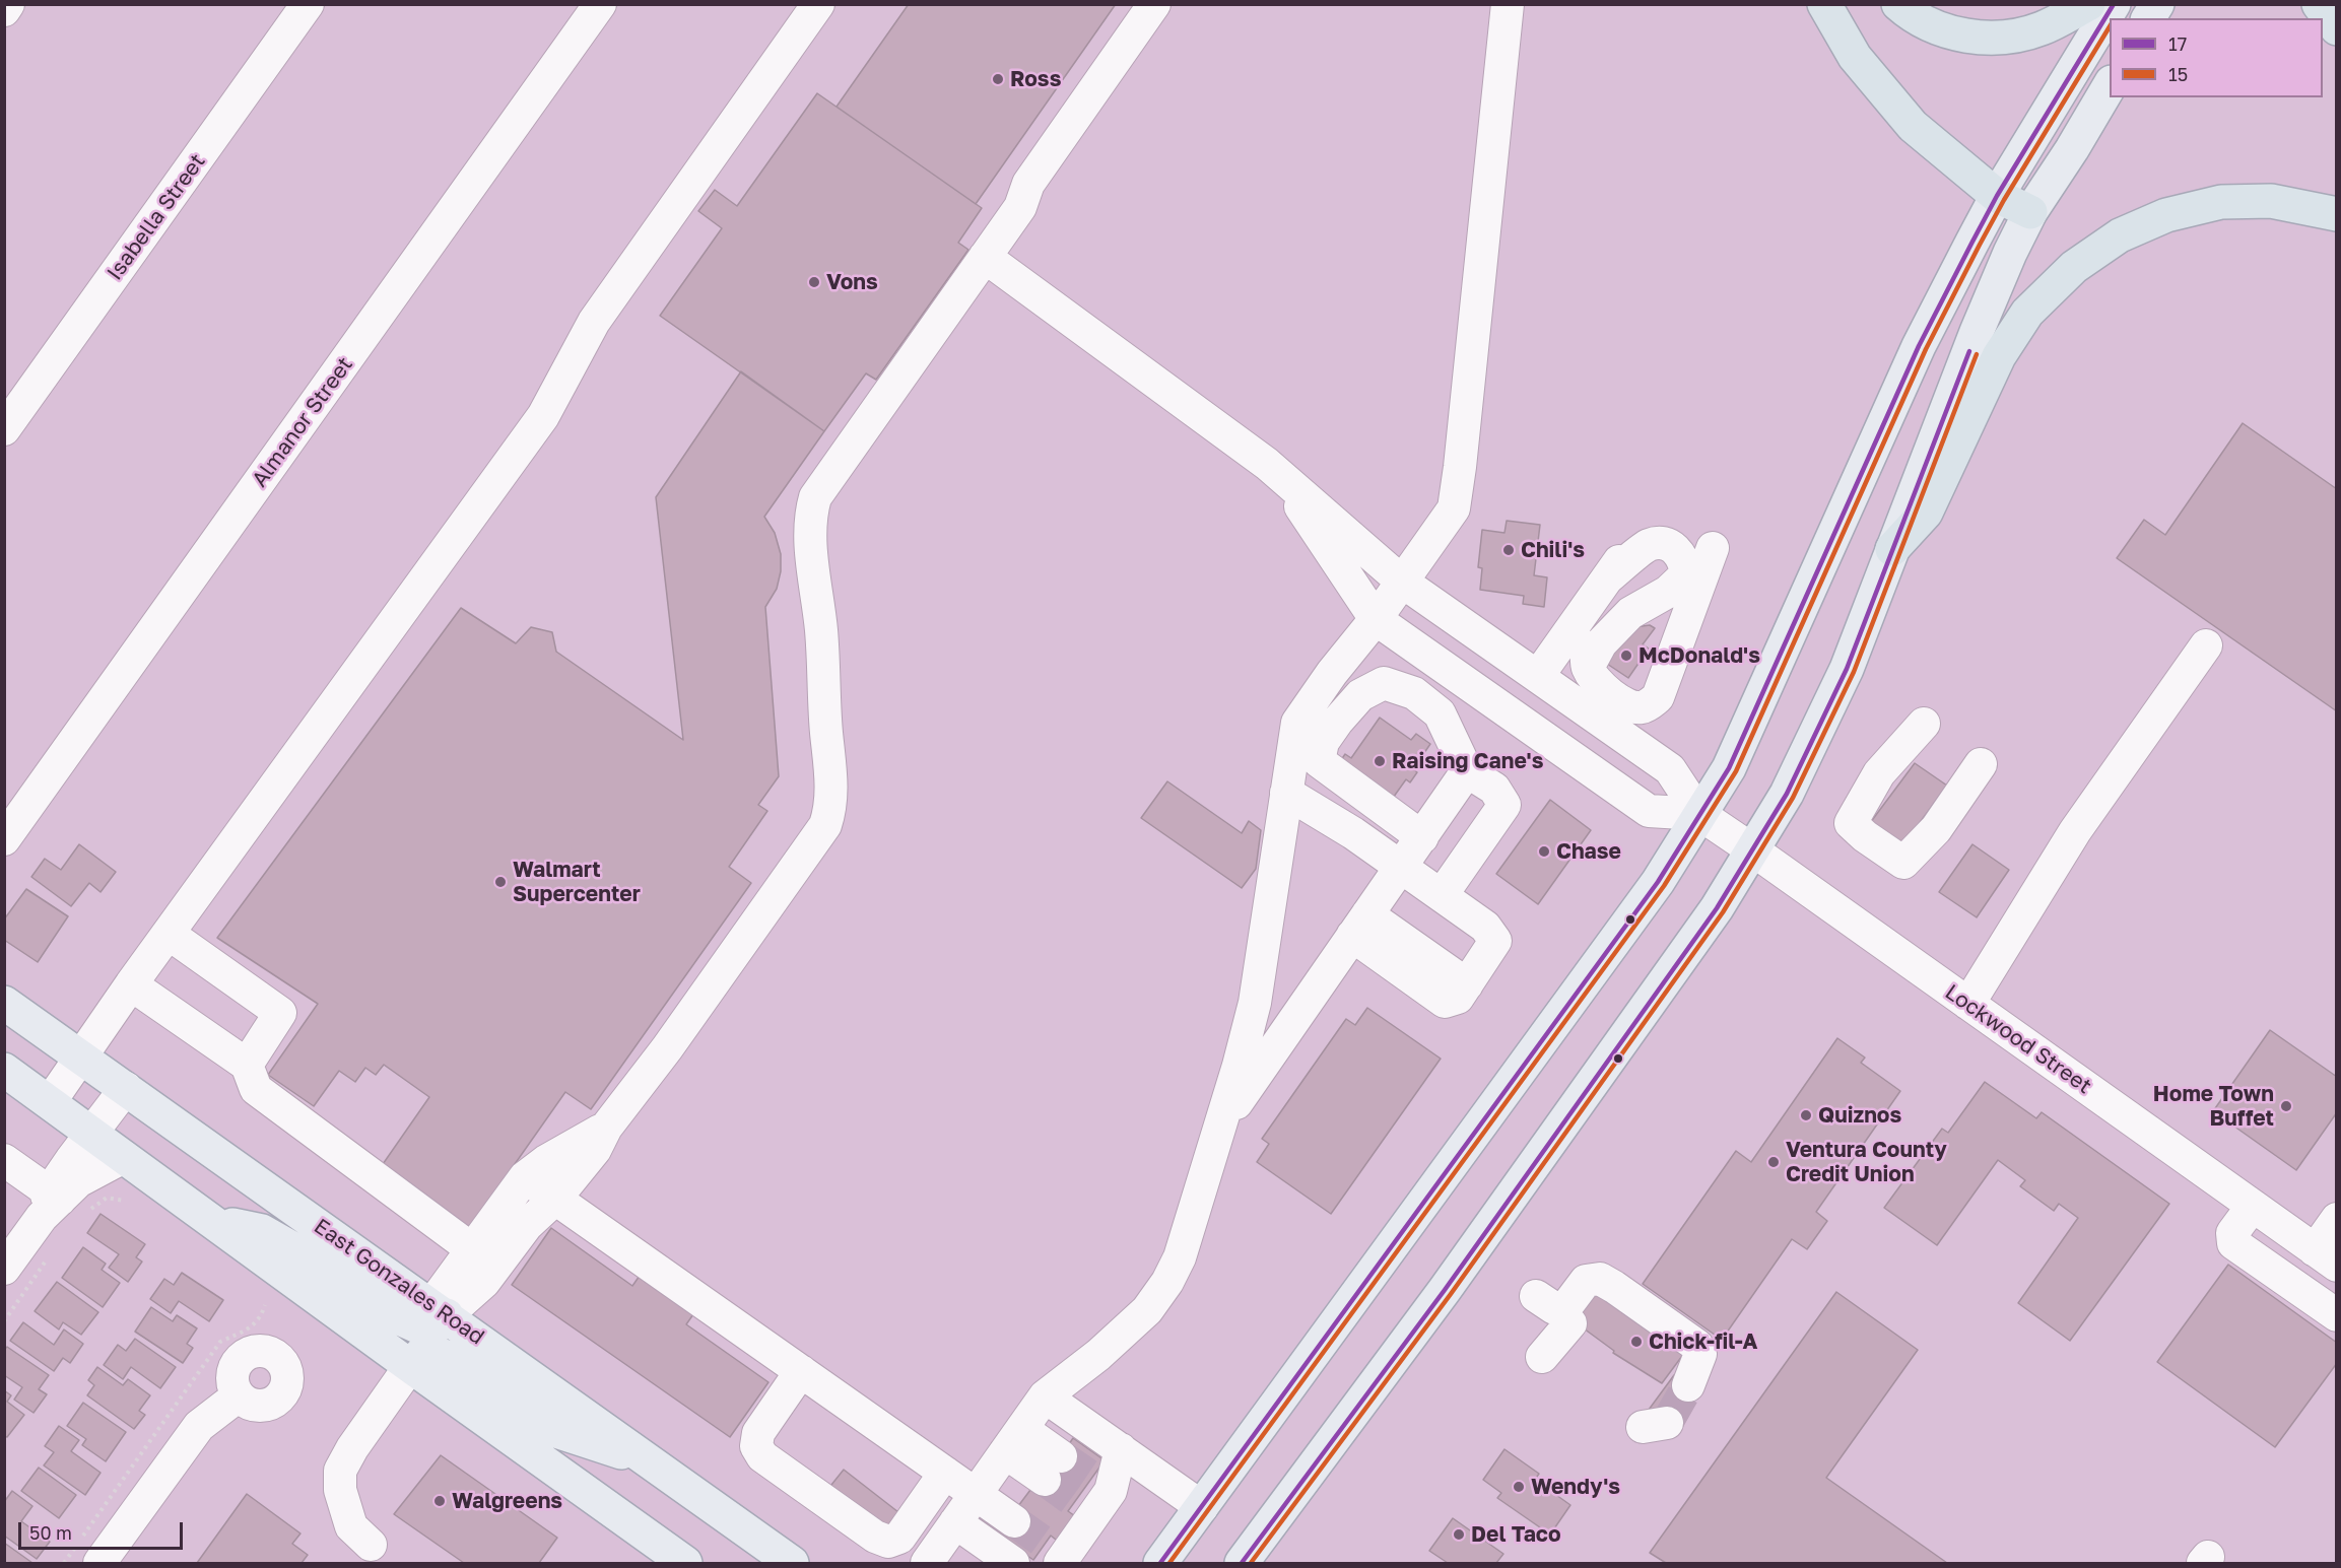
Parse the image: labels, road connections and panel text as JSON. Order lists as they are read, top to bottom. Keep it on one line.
{"streets":{"main road":["East Gonzales Road"],"street":["Isabella Street","Almanor Street","Lockwood Street"]},"places":["Ross","Vons","Chili's","McDonald's","Raising Cane's","Chase","Walmart Supercenter","Home Town Buffet","Quiznos","Ventura County Credit Union","Chick-fil-A","Wendy's","Walgreens","Del Taco"],"lines":["transit line 17","transit line 15"],"legend":["17","15"],"scale_bar":"50 m"}
